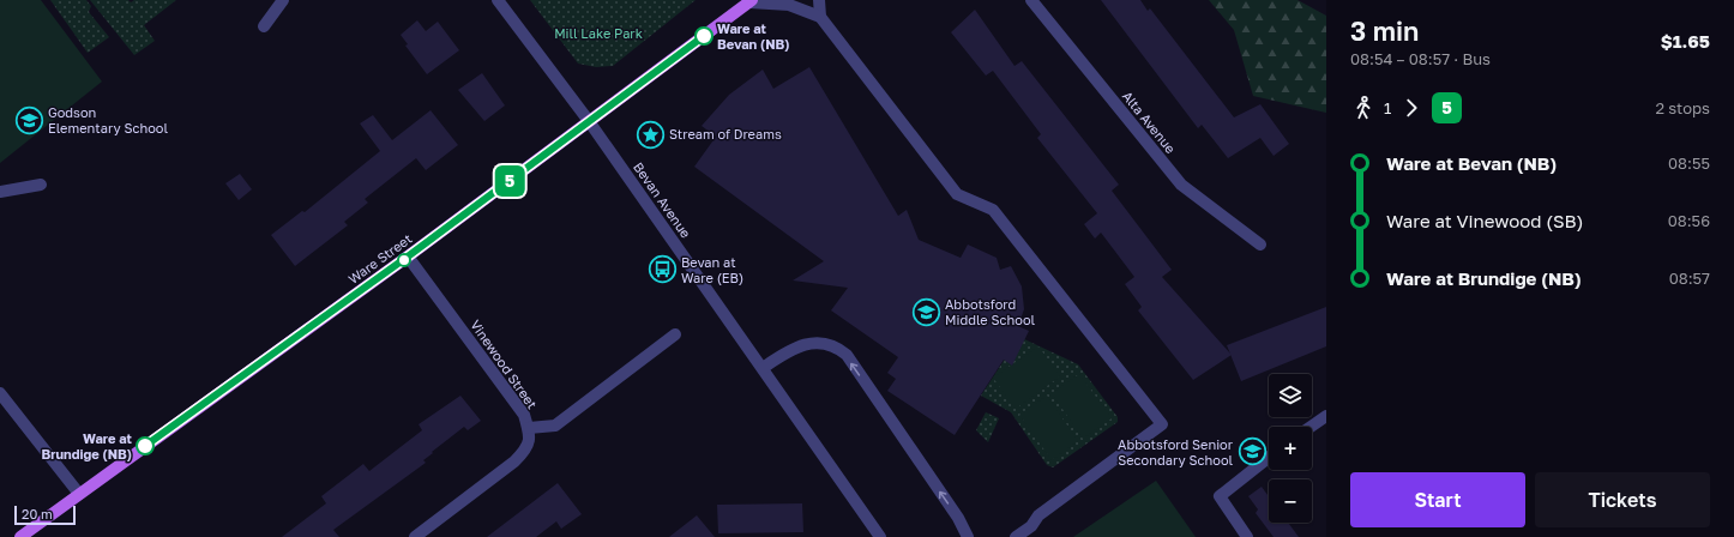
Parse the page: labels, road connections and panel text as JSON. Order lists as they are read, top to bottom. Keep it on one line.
{"streets":{"main road":["Ware Street"],"street":["Alta Avenue","Bevan Avenue","Vinewood Street"]},"crossings":[["Bevan Avenue","Ware Street"],["Ware Street","Vinewood Street"]],"parks":["Mill Lake Park"],"places":{"other":["Ware at Bevan (NB)","Ware at Brundige (NB)"],"school or university":["Godson Elementary School","Abbotsford Middle School","Abbotsford Senior Secondary School"],"place":["Stream of Dreams"],"bus stop":["Bevan at Ware (EB)"]},"lines":["bus line 5"],"scale_bar":"20 m","page":{"on_map":"5","heading":["3 min","08:54 – 08:57 · Bus","$1.65"],"legs":["1","5","2 stops"],"list":[{"name":"Ware at Bevan (NB)","value":"08:55"},{"name":"Ware at Vinewood (SB)","value":"08:56"},{"name":"Ware at Brundige (NB)","value":"08:57"}],"map_buttons":["+","−"],"buttons":["Start","Tickets"],"scale":"20 m"}}
